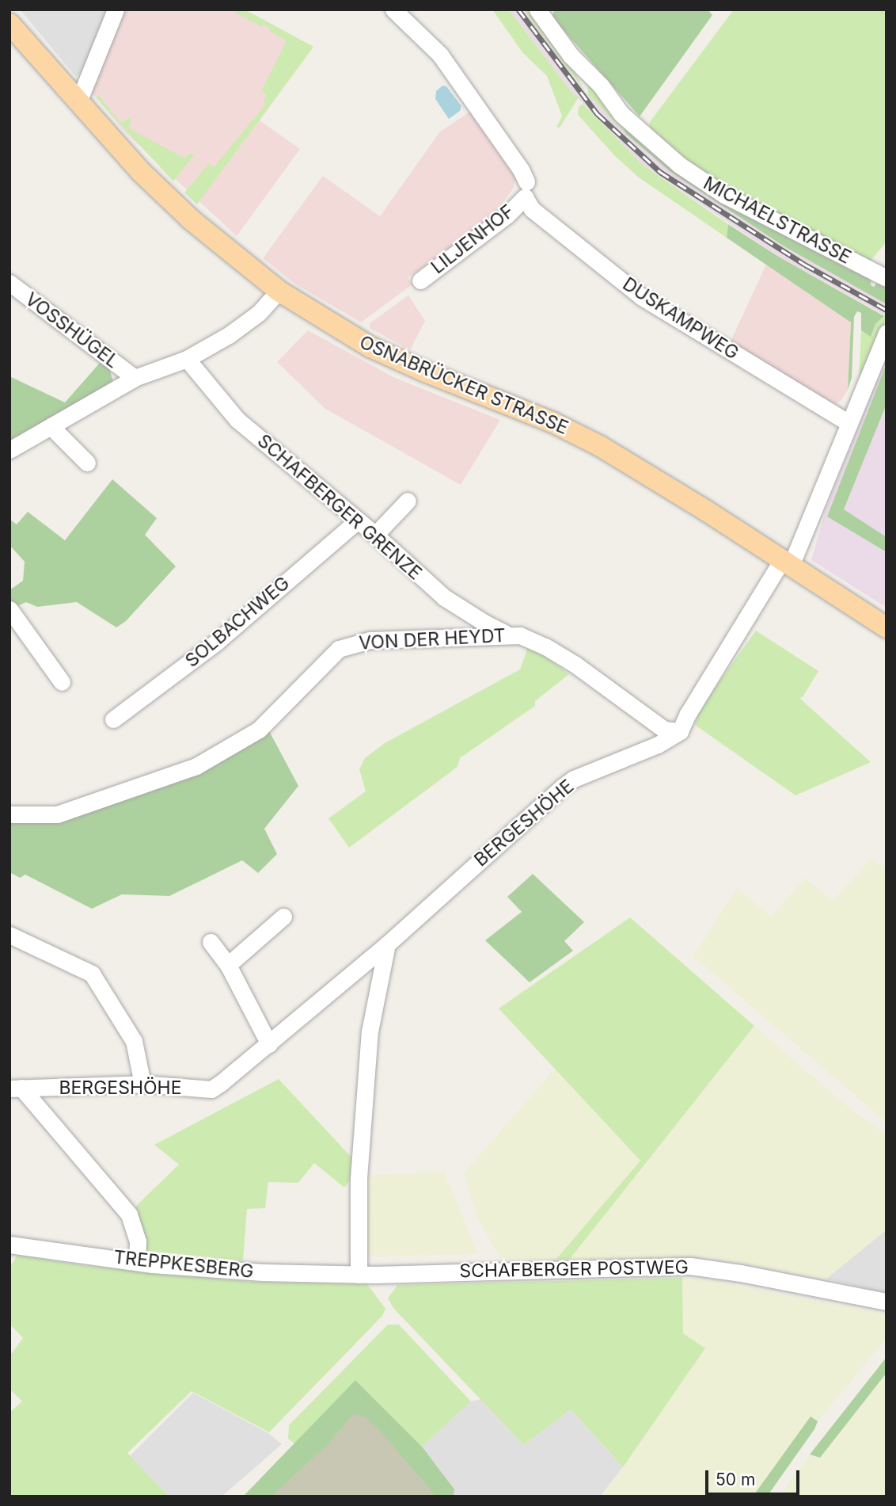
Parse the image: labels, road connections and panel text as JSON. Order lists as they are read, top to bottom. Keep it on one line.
{"streets":{"main road":["OSNABRÜCKER STRASSE"],"street":["MICHAELSTRASSE","LILJENHOF","DUSKAMPWEG","VOSSHÜGEL","SCHAFBERGER GRENZE","SOLBACHWEG","VON DER HEYDT","BERGESHÖHE","TREPPKESBERG","SCHAFBERGER POSTWEG"]},"crossings":[["LILJENHOF","DUSKAMPWEG"],["VOSSHÜGEL","OSNABRÜCKER STRASSE"],["VOSSHÜGEL","SCHAFBERGER GRENZE"],["SCHAFBERGER GRENZE","SOLBACHWEG"],["SCHAFBERGER GRENZE","VON DER HEYDT"],["VON DER HEYDT","BERGESHÖHE"],["BERGESHÖHE","TREPPKESBERG"],["TREPPKESBERG","SCHAFBERGER POSTWEG"]],"scale_bar":"50 m"}
